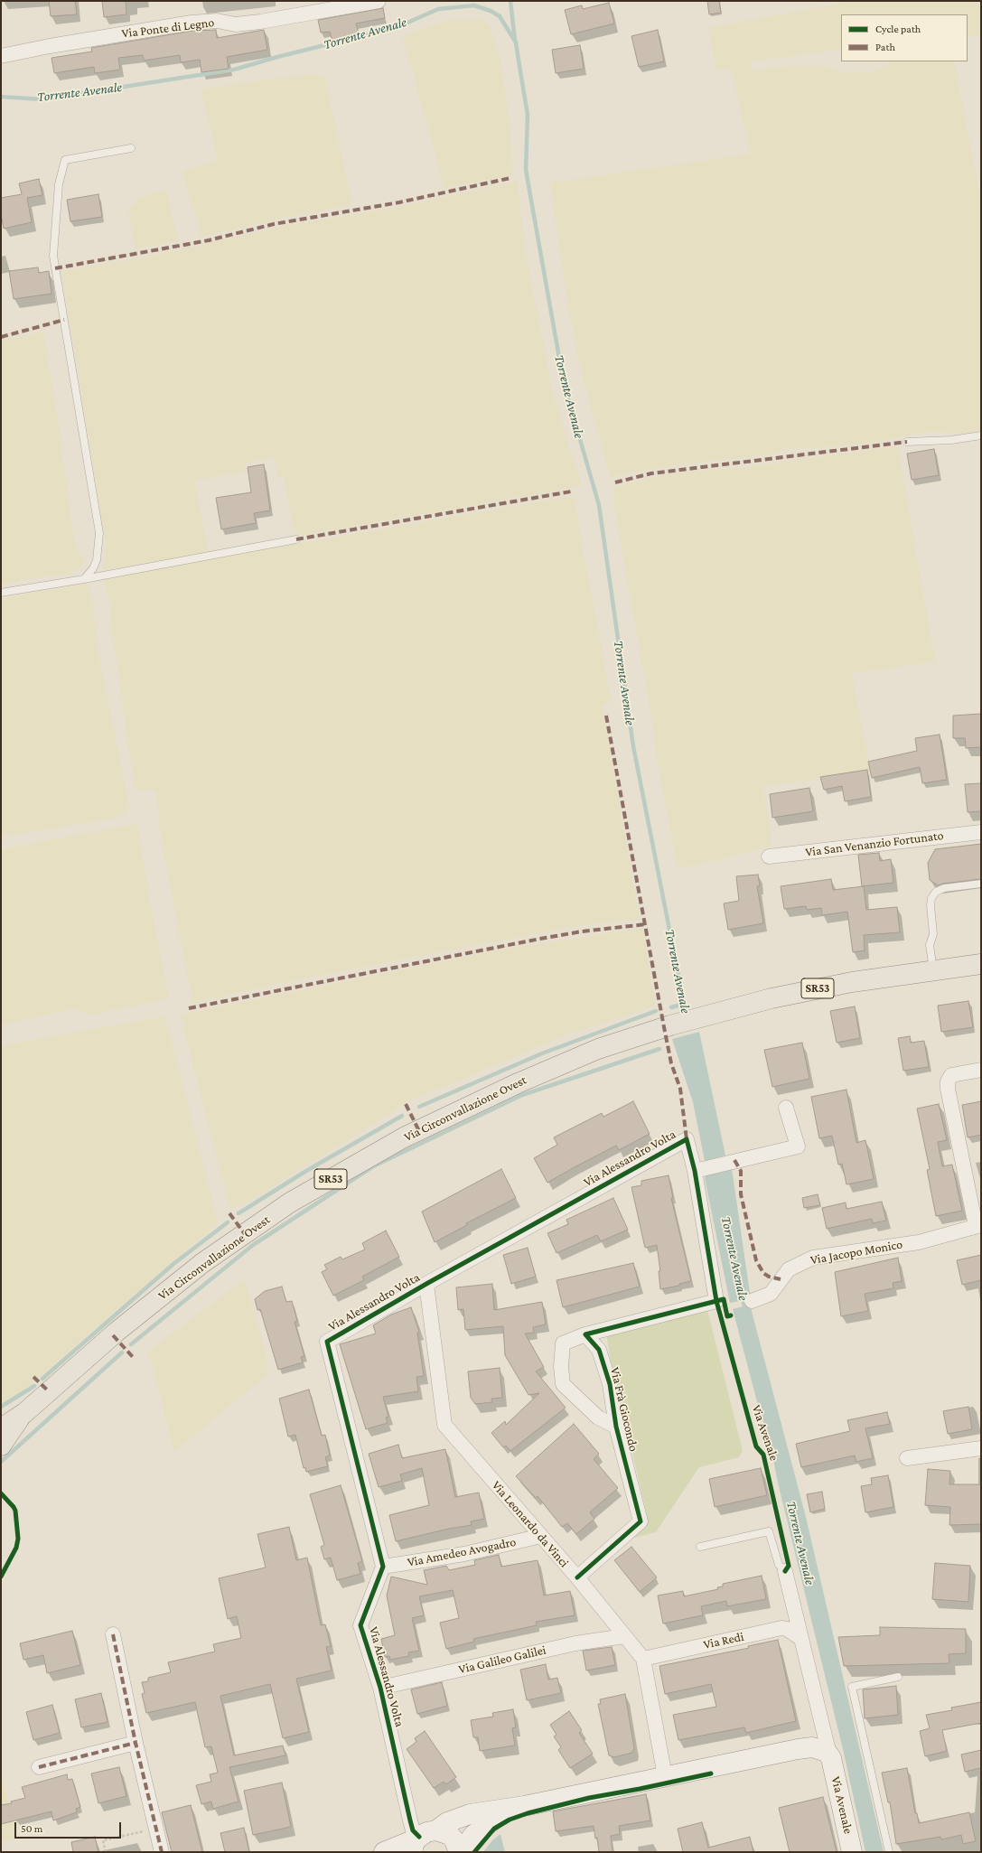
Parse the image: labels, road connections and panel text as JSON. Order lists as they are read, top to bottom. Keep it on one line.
{"streets":{"main road":["SR53","Via Circonvallazione Ovest"],"street":["Via Ponte di Legno","Via San Venanzio Fortunato","Via Alessandro Volta","Via Jacopo Monico","Via Frà Giocondo","Via Avenale","Via Leonardo da Vinci","Via Amedeo Avogadro","Via Redi","Via Galileo Galilei"]},"crossings":[["Via Alessandro Volta","Via Frà Giocondo"],["Via Alessandro Volta","Via Leonardo da Vinci"],["Via Alessandro Volta","Via Amedeo Avogadro"],["Via Alessandro Volta","Via Galileo Galilei"],["Via Frà Giocondo","Via Leonardo da Vinci"],["Via Avenale","Via Redi"],["Via Leonardo da Vinci","Via Amedeo Avogadro"],["Via Leonardo da Vinci","Via Redi"],["Via Leonardo da Vinci","Via Galileo Galilei"]],"water":["Torrente Avenale"],"legend":["Cycle path","Path"],"scale_bar":"50 m"}
